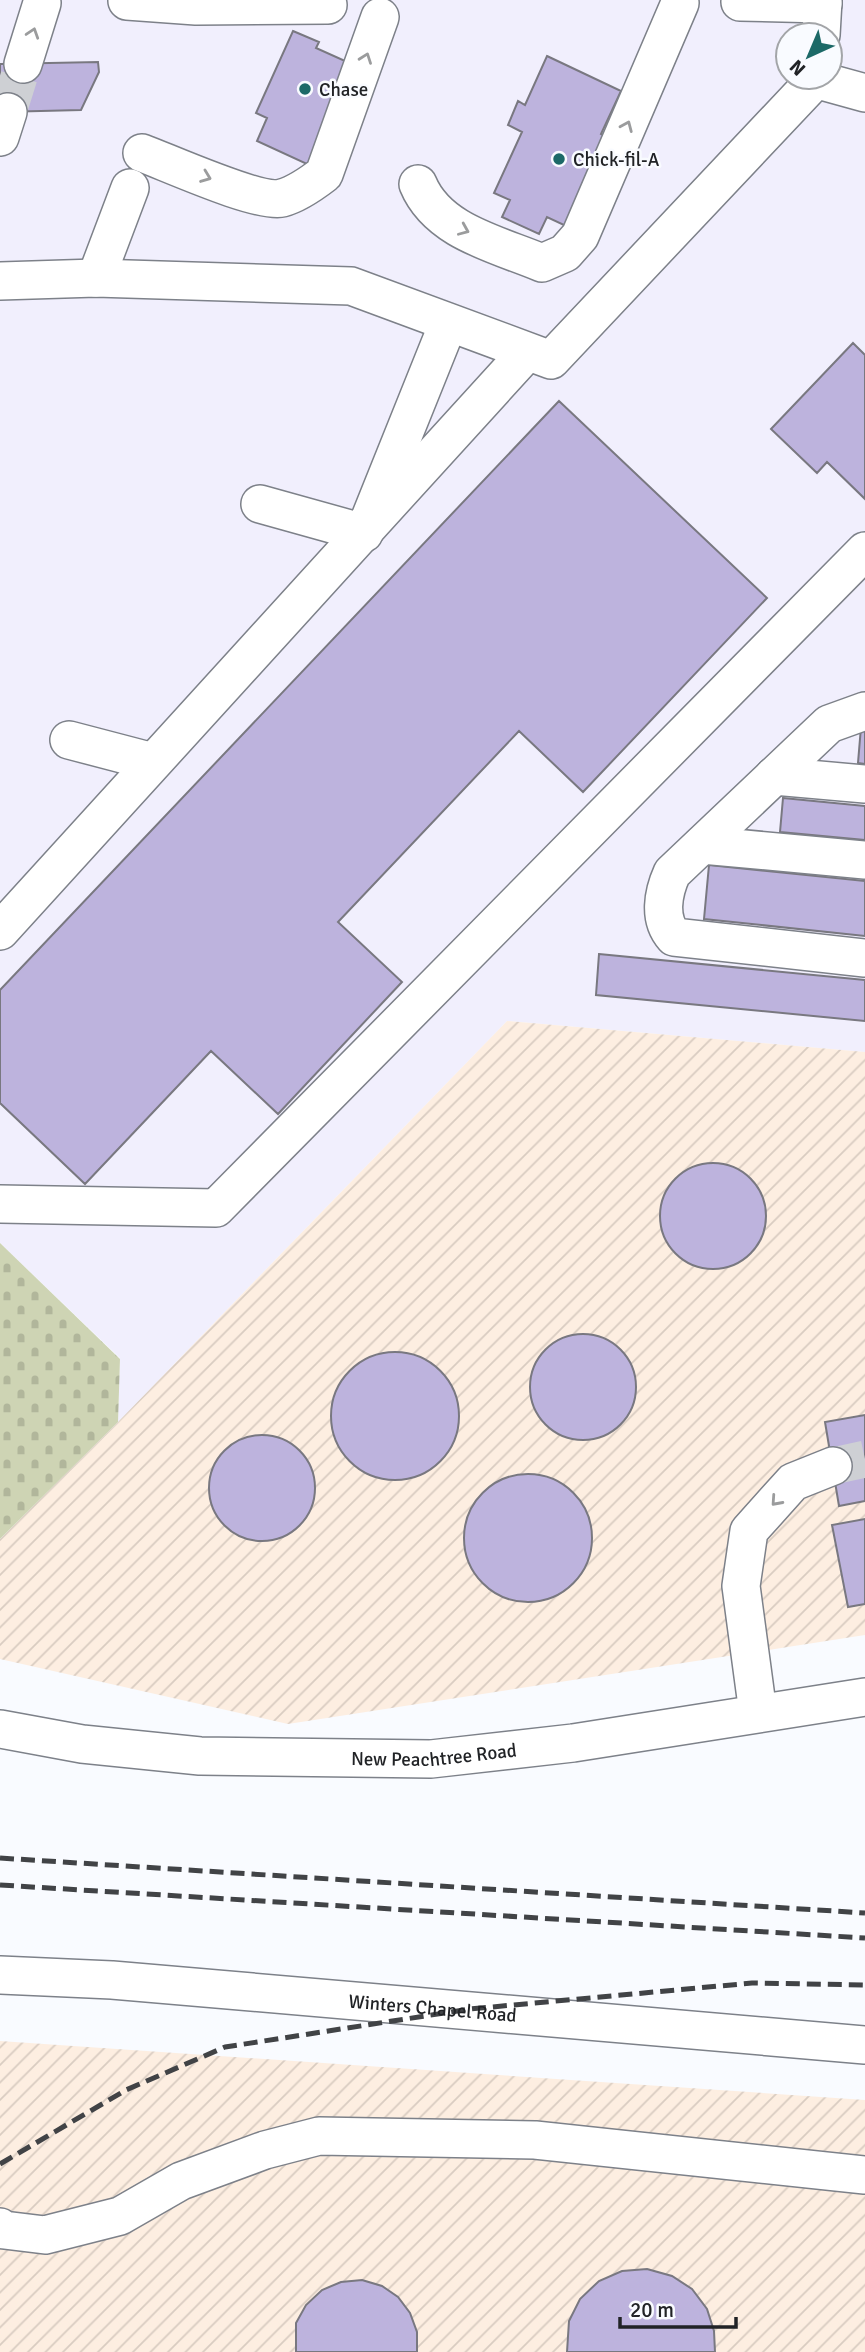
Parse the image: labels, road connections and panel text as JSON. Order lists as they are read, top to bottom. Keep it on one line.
{"streets":{"street":["New Peachtree Road","Winters Chapel Road"]},"places":["Chase","Chick-fil-A"],"scale_bar":"20 m","north":"bottom left"}
